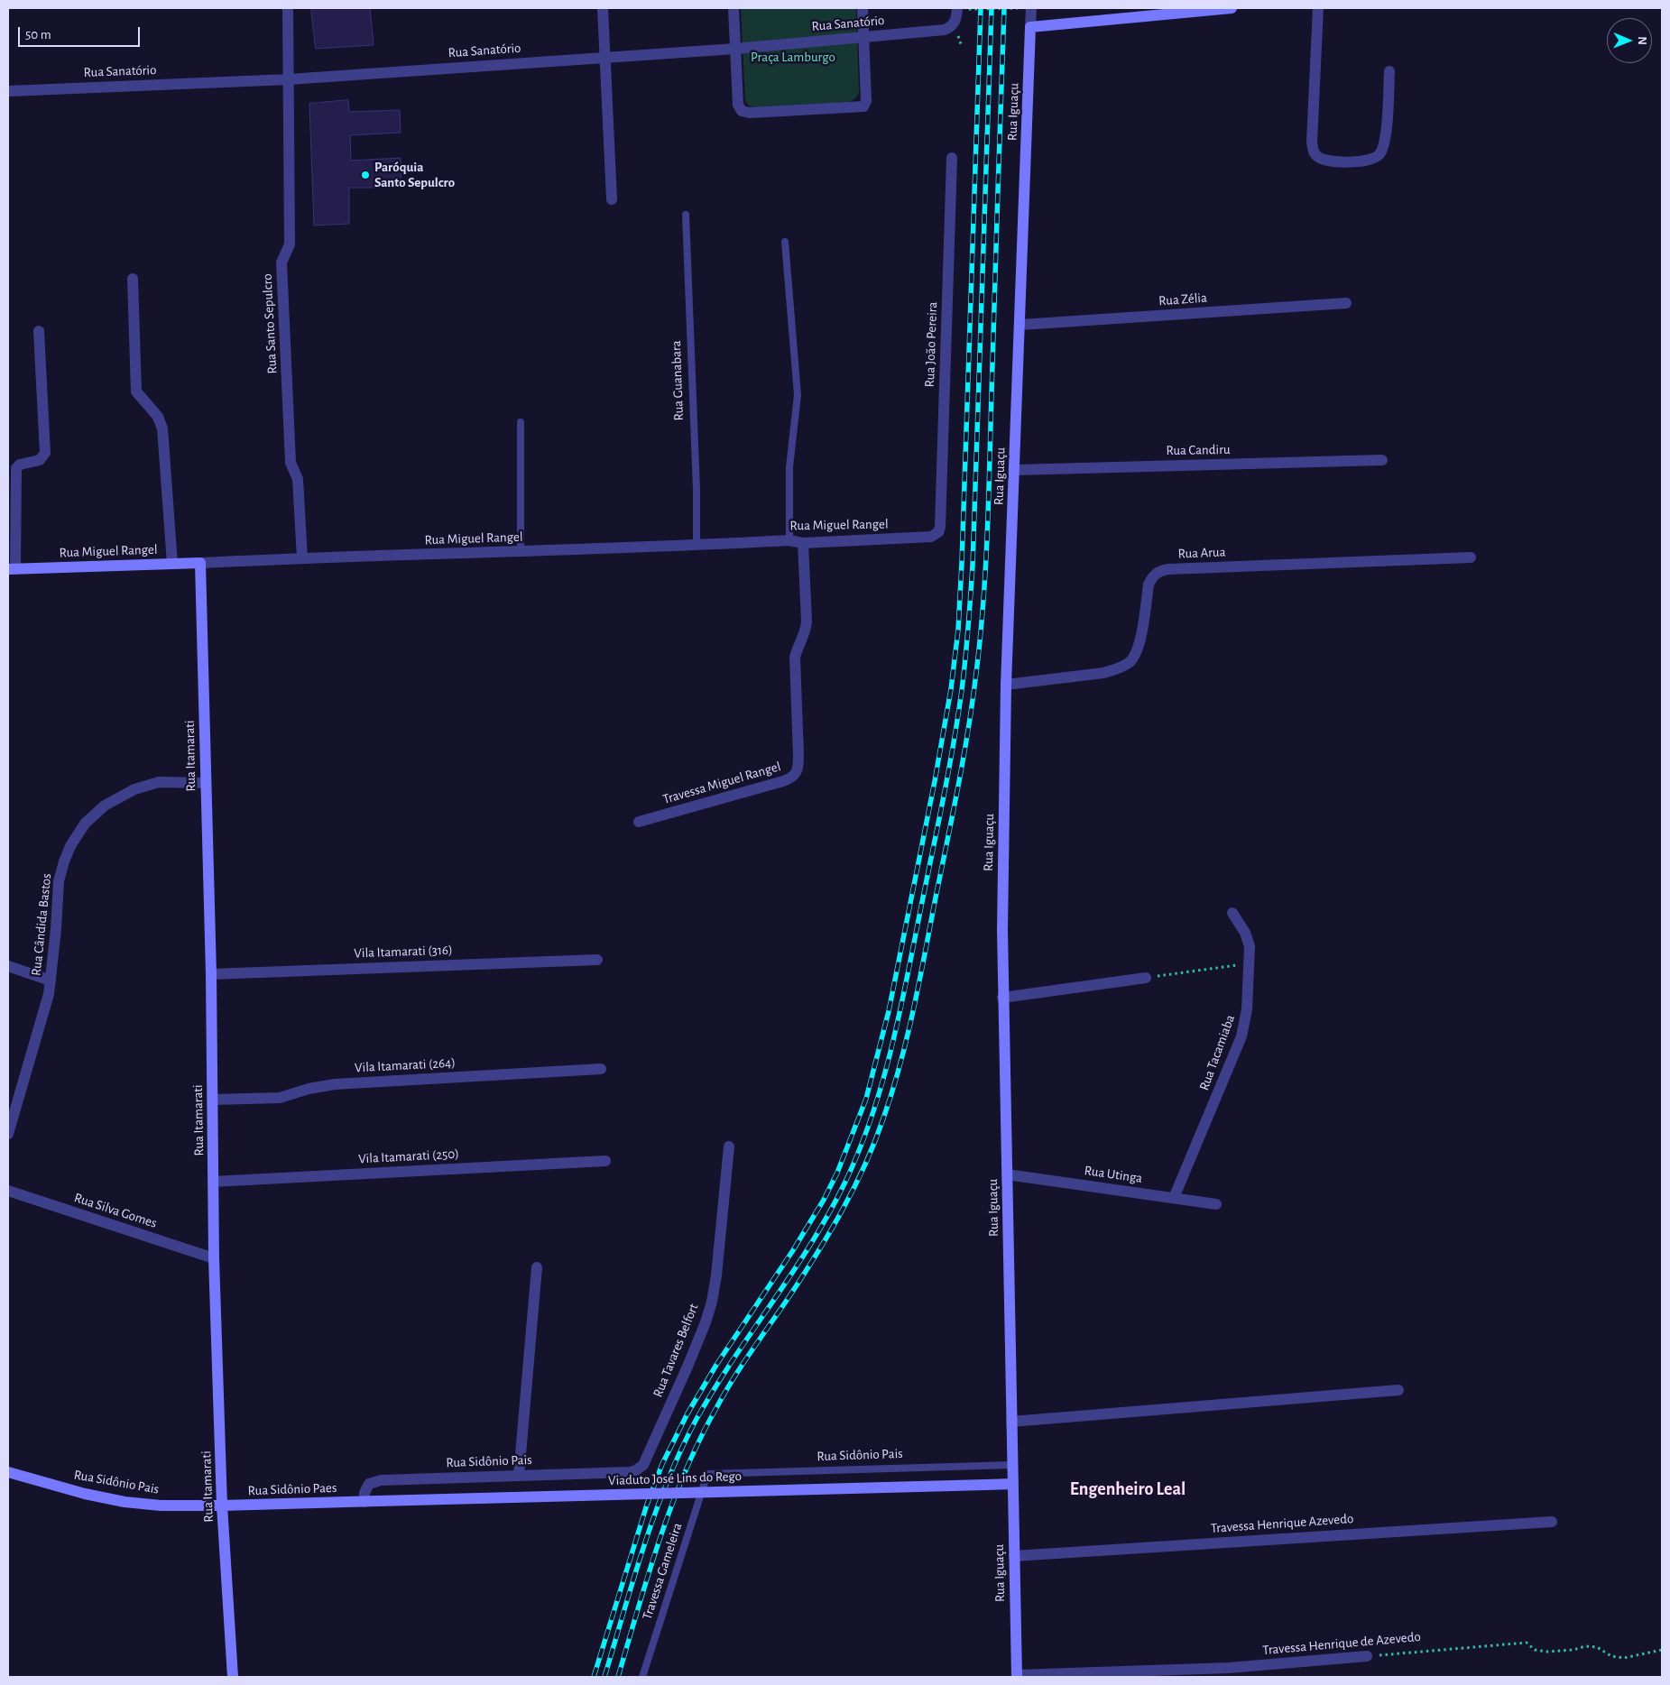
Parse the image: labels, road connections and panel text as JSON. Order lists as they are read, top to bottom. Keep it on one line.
{"streets":{"main road":["Rua Iguaçu","Rua Miguel Rangel","Rua Itamarati","Rua Sidônio Pais","Viaduto José Lins do Rego","Rua Sidônio Paes"],"street":["Rua Sanatório","Rua Zélia","Rua Santo Sepulcro","Rua João Pereira","Rua Candiru","Rua Arua","Travessa Miguel Rangel","Rua Cândida Bastos","Vila Itamarati (316)","Rua Tacamiaba","Vila Itamarati (264)","Vila Itamarati (250)","Rua Utinga","Rua Silva Gomes","Rua Tavares Belfort","Travessa Henrique Azevedo","Travessa Henrique de Azevedo"],"lane":["Rua Guanabara","Travessa Gameleira"]},"crossings":[["Rua Sanatório","Rua Santo Sepulcro"],["Rua Iguaçu","Rua Zélia"],["Rua Iguaçu","Rua Candiru"],["Rua Iguaçu","Rua Arua"],["Rua Iguaçu","Rua Utinga"],["Rua Iguaçu","Rua Sidônio Pais"],["Rua Iguaçu","Viaduto José Lins do Rego"],["Rua Iguaçu","Travessa Henrique Azevedo"],["Rua Iguaçu","Travessa Henrique de Azevedo"],["Rua Santo Sepulcro","Rua Miguel Rangel"],["Rua João Pereira","Rua Miguel Rangel"],["Rua Guanabara","Rua Miguel Rangel"],["Rua Miguel Rangel","Rua Itamarati"],["Rua Miguel Rangel","Travessa Miguel Rangel"],["Rua Itamarati","Rua Cândida Bastos"],["Rua Itamarati","Vila Itamarati (316)"],["Rua Itamarati","Vila Itamarati (264)"],["Rua Itamarati","Vila Itamarati (250)"],["Rua Itamarati","Rua Silva Gomes"],["Rua Itamarati","Rua Sidônio Pais"],["Rua Itamarati","Rua Sidônio Paes"],["Rua Tacamiaba","Rua Utinga"],["Rua Tavares Belfort","Rua Sidônio Pais"],["Rua Sidônio Pais","Viaduto José Lins do Rego"],["Rua Sidônio Pais","Rua Sidônio Paes"],["Rua Sidônio Pais","Travessa Gameleira"],["Viaduto José Lins do Rego","Rua Sidônio Paes"]],"districts":["Engenheiro Leal"],"parks":["Praça Lamburgo"],"places":["Paróquia Santo Sepulcro"],"scale_bar":"50 m","north":"right"}
